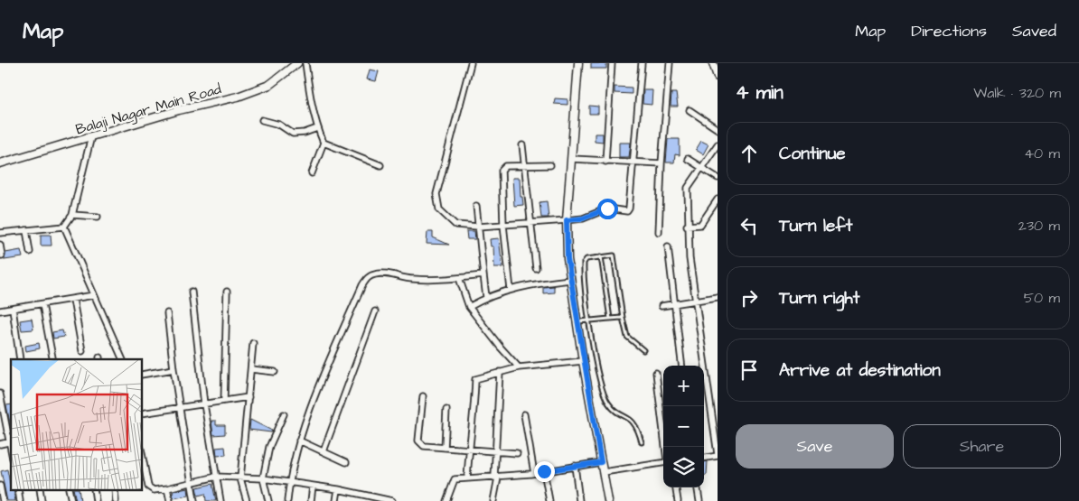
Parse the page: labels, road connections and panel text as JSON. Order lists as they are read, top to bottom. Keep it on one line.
{"streets":{"street":["Balaji Nagar Main Road"]},"page":{"header":"Map","nav":["Map","Directions","Saved"],"heading":["4 min","Walk · 320 m"],"list":[["Continue","40 m"],["Turn left","230 m"],["Turn right","50 m"],"Arrive at destination"],"map_buttons":["+","−"],"buttons":["Save","Share"]}}
